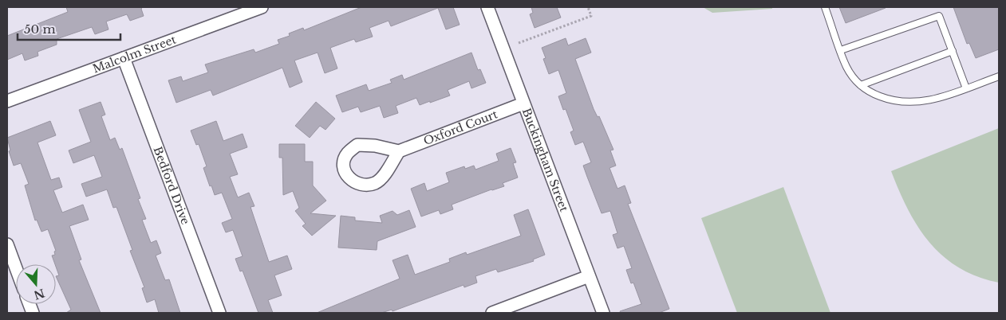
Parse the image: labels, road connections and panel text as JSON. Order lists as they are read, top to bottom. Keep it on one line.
{"streets":{"street":["Malcolm Street","Oxford Court","Buckingham Street","Bedford Drive"]},"crossings":[["Malcolm Street","Bedford Drive"],["Oxford Court","Buckingham Street"]],"scale_bar":"50 m","north":"bottom"}
